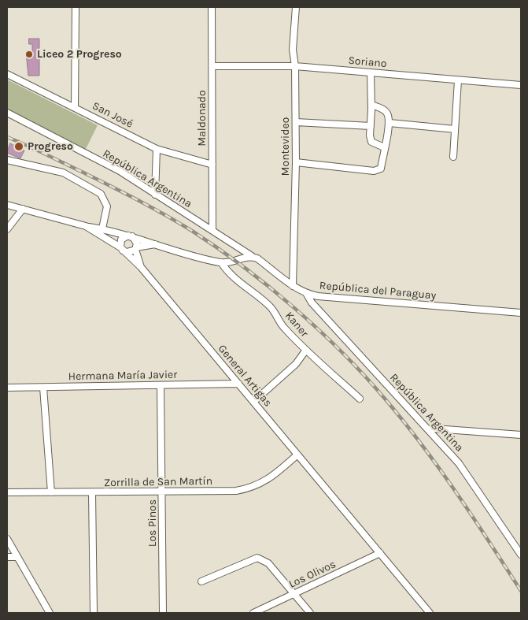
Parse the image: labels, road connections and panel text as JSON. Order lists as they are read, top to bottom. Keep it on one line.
{"streets":{"street":["Soriano","San José","Maldonado","Montevideo","República Argentina","República del Paraguay","Kaner","Hermana María Javier","General Artigas","Zorrilla de San Martín","Los Pinos","Los Olivos"]},"crossings":[["Soriano","Maldonado"],["Soriano","Montevideo"],["San José","Maldonado"],["Maldonado","República Argentina"],["Montevideo","República del Paraguay"],["República Argentina","República del Paraguay"],["Hermana María Javier","General Artigas"],["Hermana María Javier","Los Pinos"],["General Artigas","Zorrilla de San Martín"],["General Artigas","Los Olivos"],["Zorrilla de San Martín","Los Pinos"]],"places":["Liceo 2 Progreso","Progreso"]}
